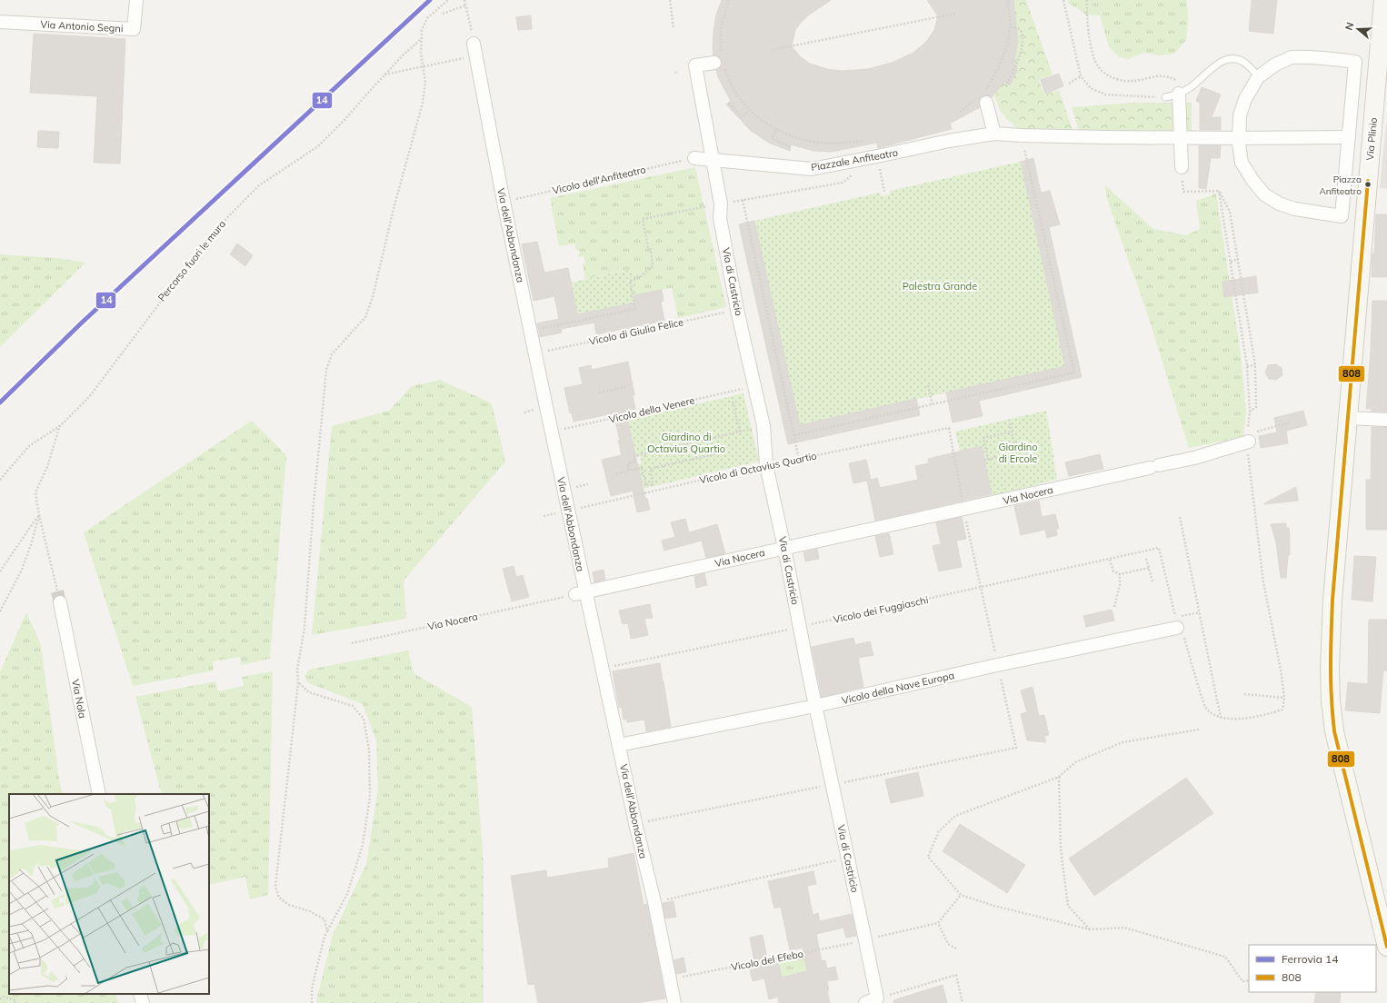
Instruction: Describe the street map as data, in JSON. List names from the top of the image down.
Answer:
{
  "streets": {
    "street": [
      "Via Antonio Segni",
      "Via Plinio",
      "Piazzale Anfiteatro",
      "Via dell'Abbondanza",
      "Via di Castricio",
      "Via Nocera",
      "Vicolo della Nave Europa",
      "Via Nola"
    ],
    "path": [
      "Vicolo dell'Anfiteatro",
      "Percorso fuori le mura",
      "Vicolo di Giulia Felice",
      "Vicolo della Venere",
      "Vicolo di Octavius Quartio",
      "Vicolo dei Fuggiaschi",
      "Vicolo del Efebo"
    ]
  },
  "crossings": [
    ["Piazzale Anfiteatro", "Via di Castricio"],
    ["Vicolo dell'Anfiteatro", "Via dell'Abbondanza"],
    ["Via dell'Abbondanza", "Vicolo di Octavius Quartio"],
    ["Via dell'Abbondanza", "Via Nocera"],
    ["Via dell'Abbondanza", "Vicolo dei Fuggiaschi"],
    ["Via dell'Abbondanza", "Vicolo della Nave Europa"],
    ["Via dell'Abbondanza", "Vicolo del Efebo"],
    ["Via di Castricio", "Vicolo di Octavius Quartio"],
    ["Via di Castricio", "Via Nocera"],
    ["Via di Castricio", "Vicolo dei Fuggiaschi"],
    ["Via di Castricio", "Vicolo della Nave Europa"],
    ["Via di Castricio", "Vicolo del Efebo"]
  ],
  "parks": ["Palestra Grande", "Giardino di Octavius Quartio", "Giardino di Ercole"],
  "places": ["Piazza Anfiteatro"],
  "lines": ["rail line 14", "transit line 808"],
  "legend": ["Ferrovia 14", "808"],
  "north": "left"
}
